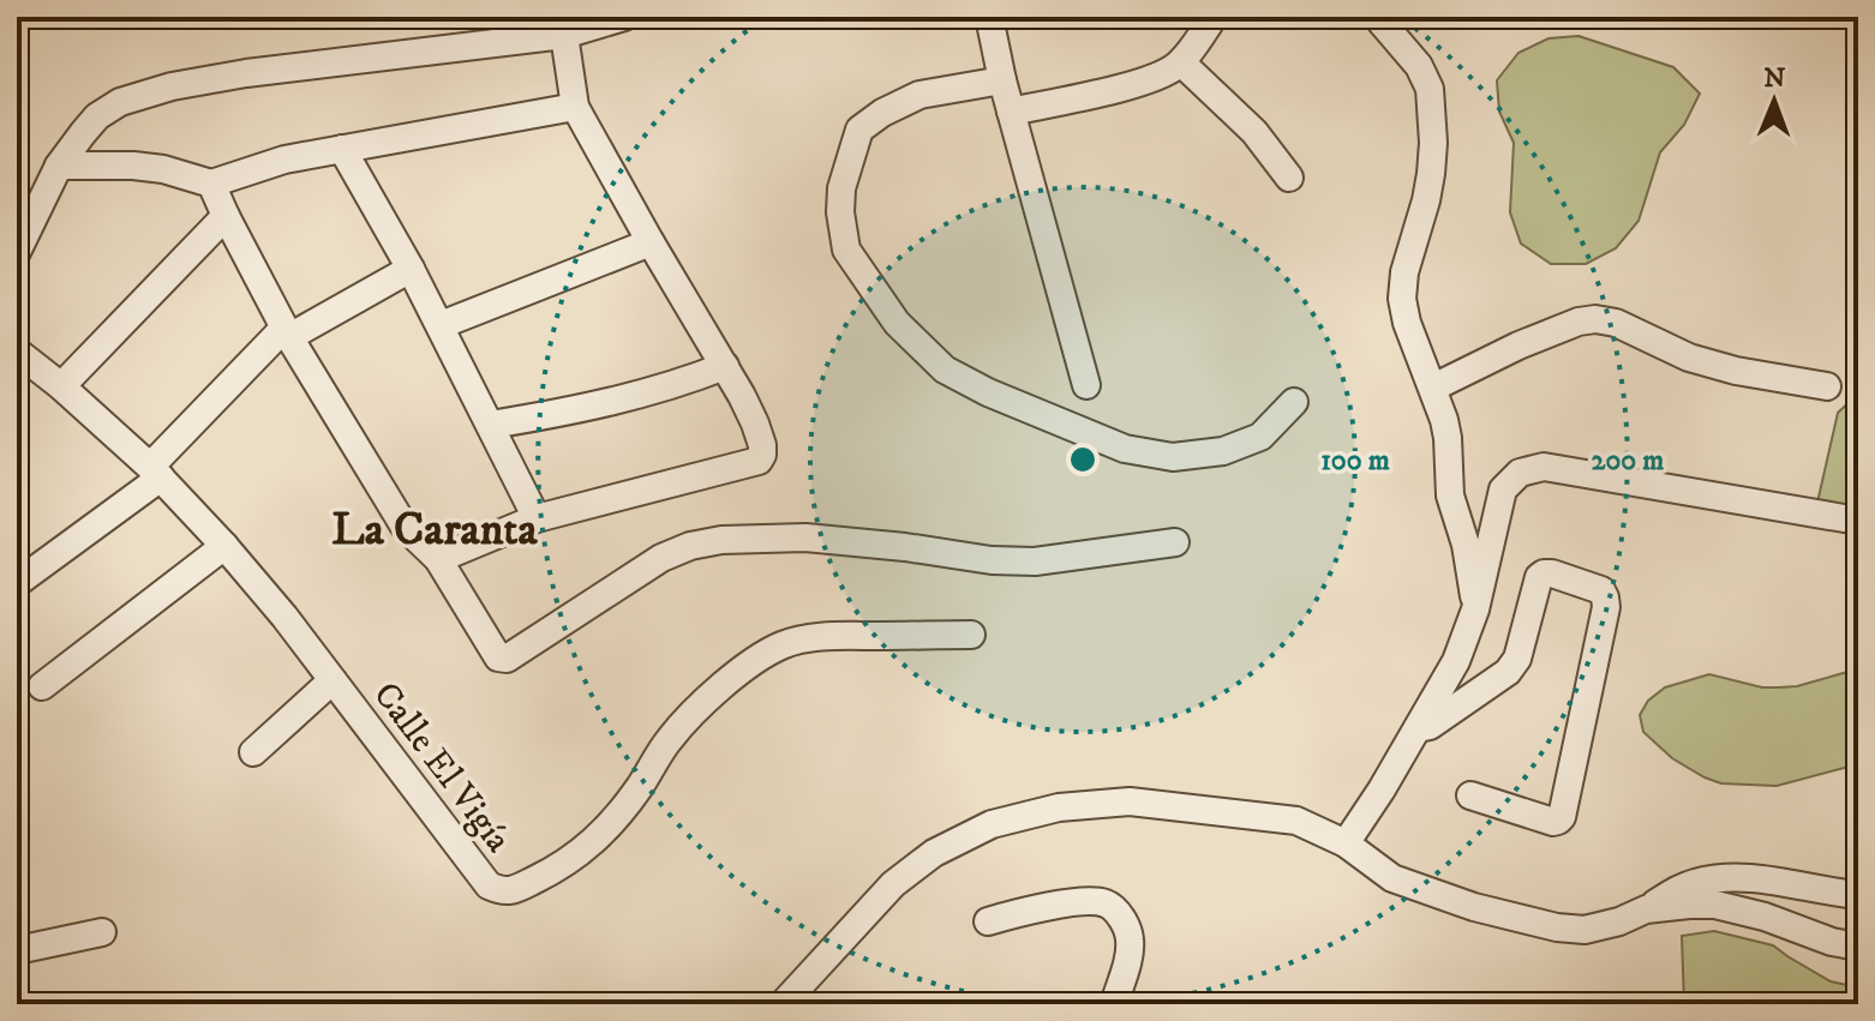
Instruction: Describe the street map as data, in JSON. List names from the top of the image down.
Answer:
{
  "streets": {
    "street": ["Calle El Vigía"]
  },
  "districts": ["La Caranta"],
  "north": "top",
  "rings": ["100 m", "200 m"]
}
